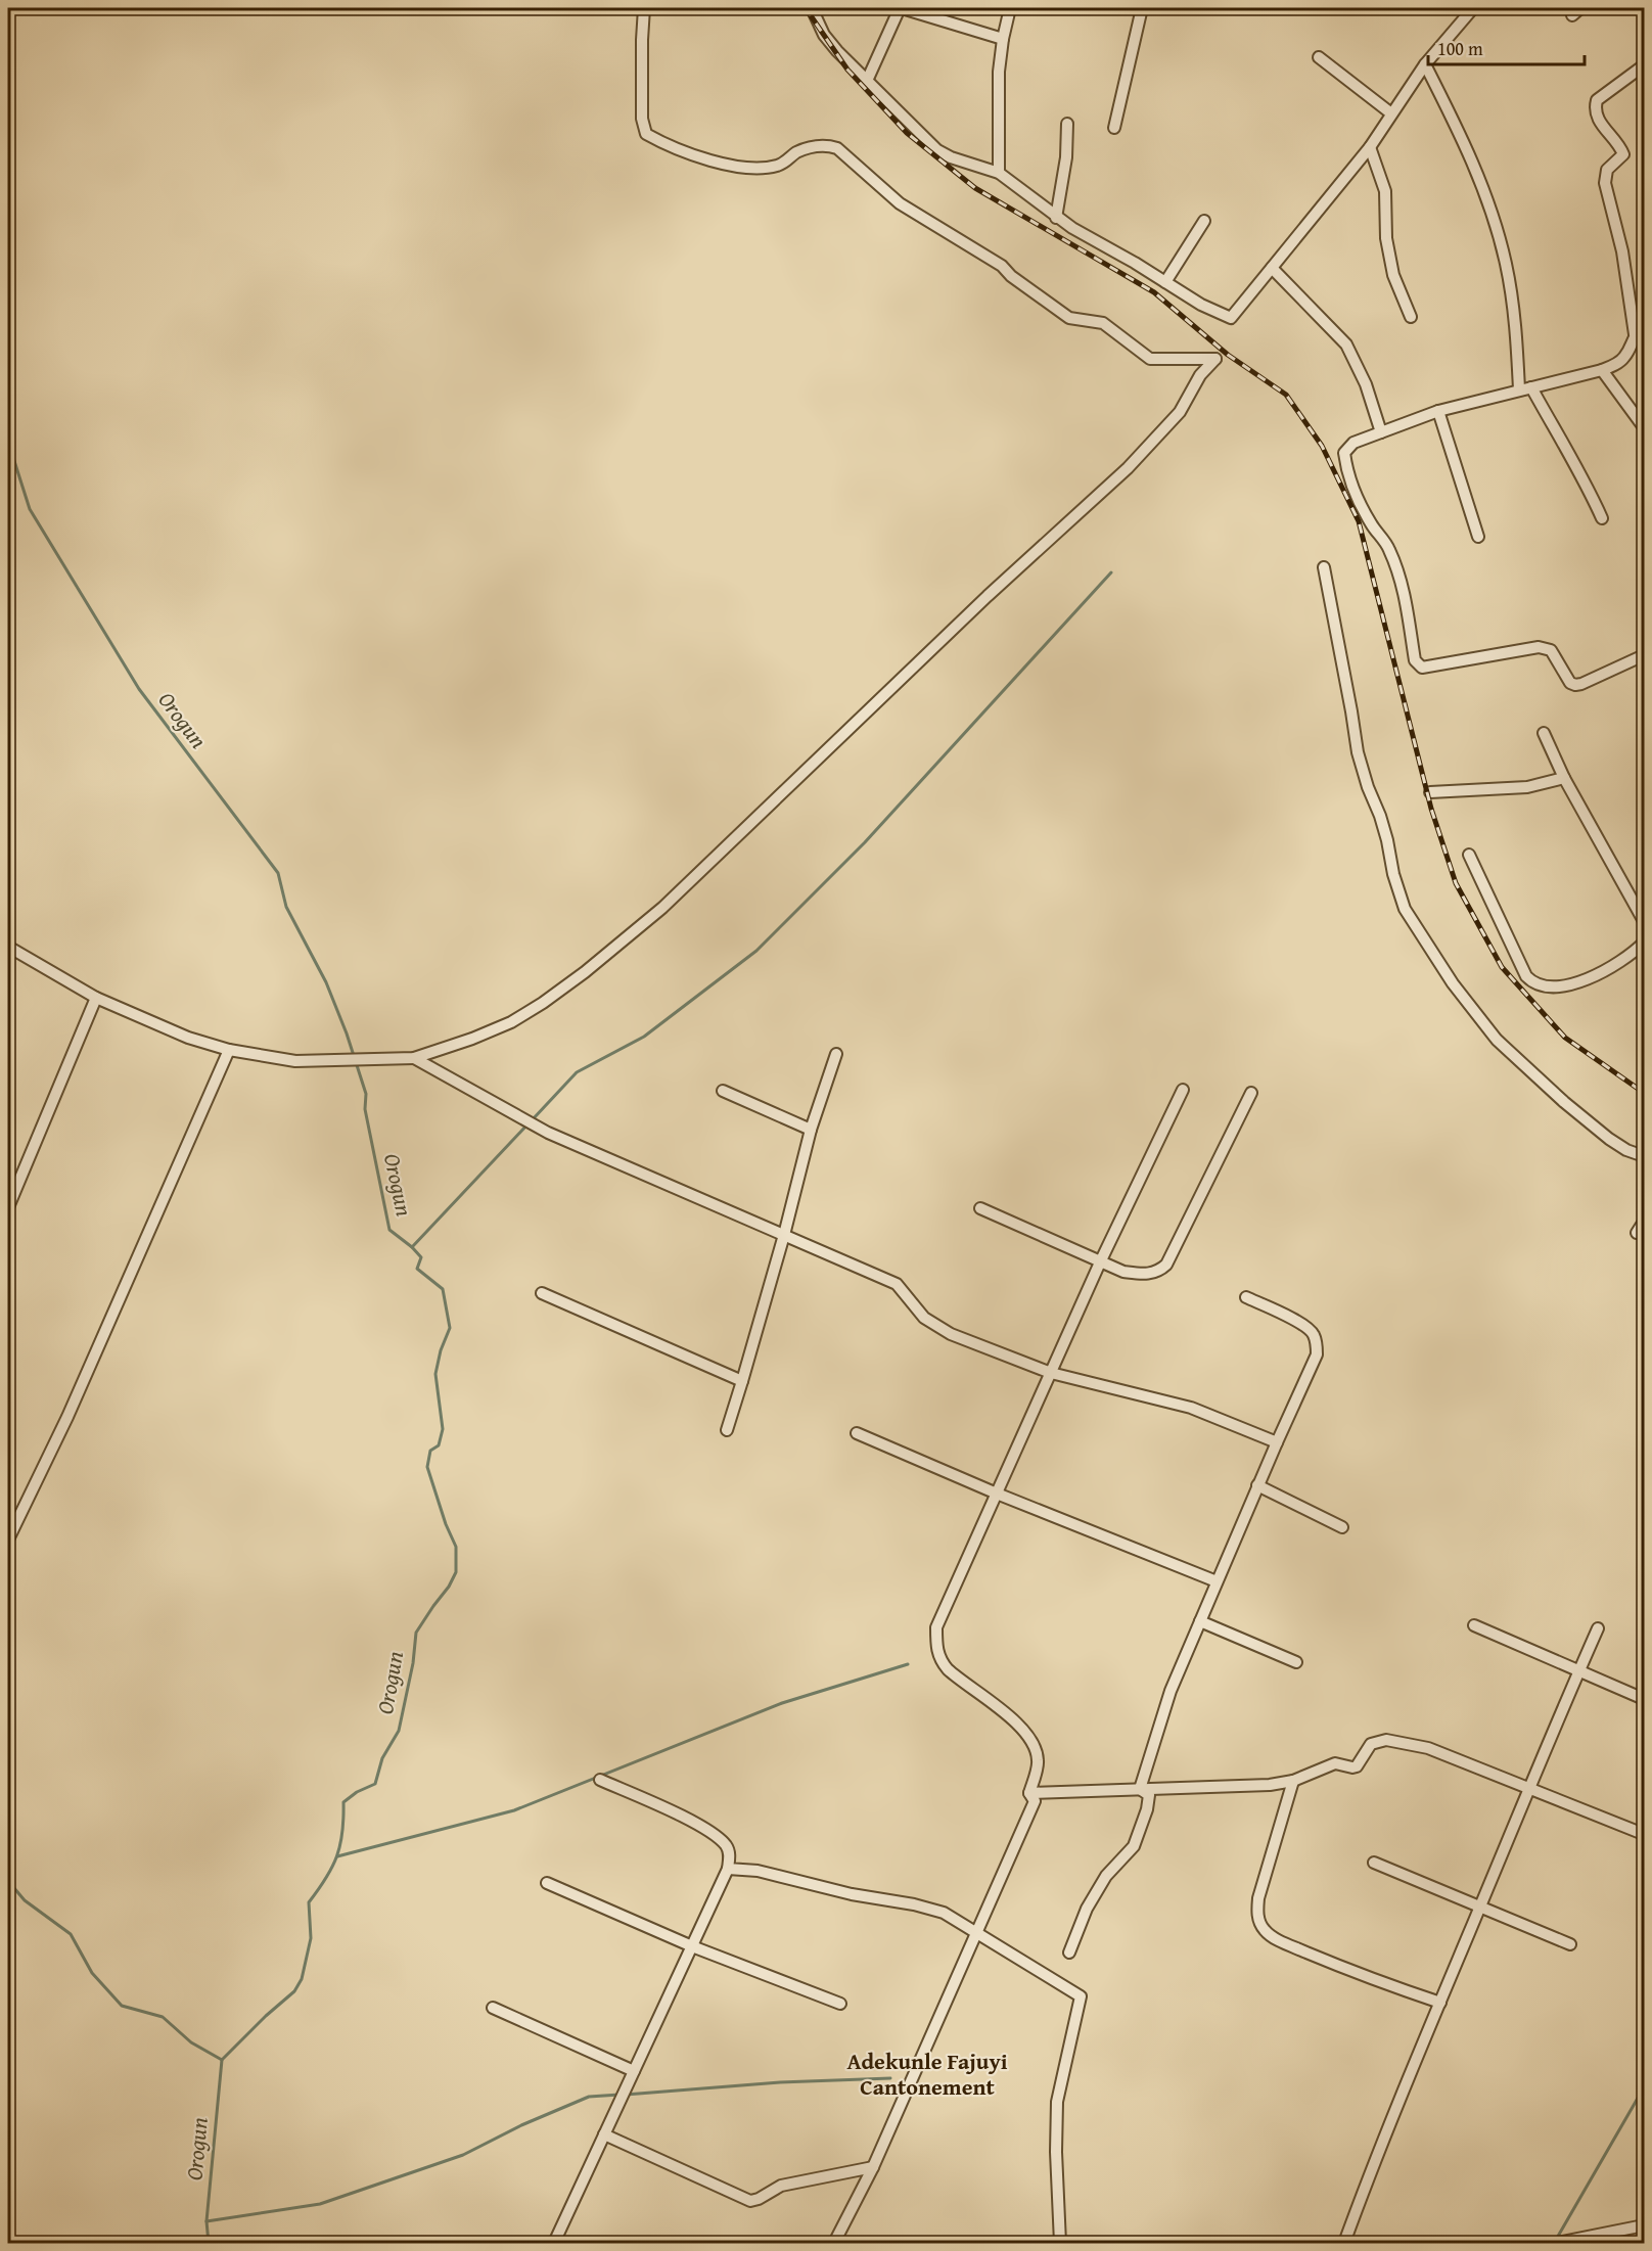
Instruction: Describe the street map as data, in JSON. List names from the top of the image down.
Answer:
{
  "districts": ["Adekunle Fajuyi Cantonement"],
  "water": ["Orogun"],
  "scale_bar": "100 m"
}
